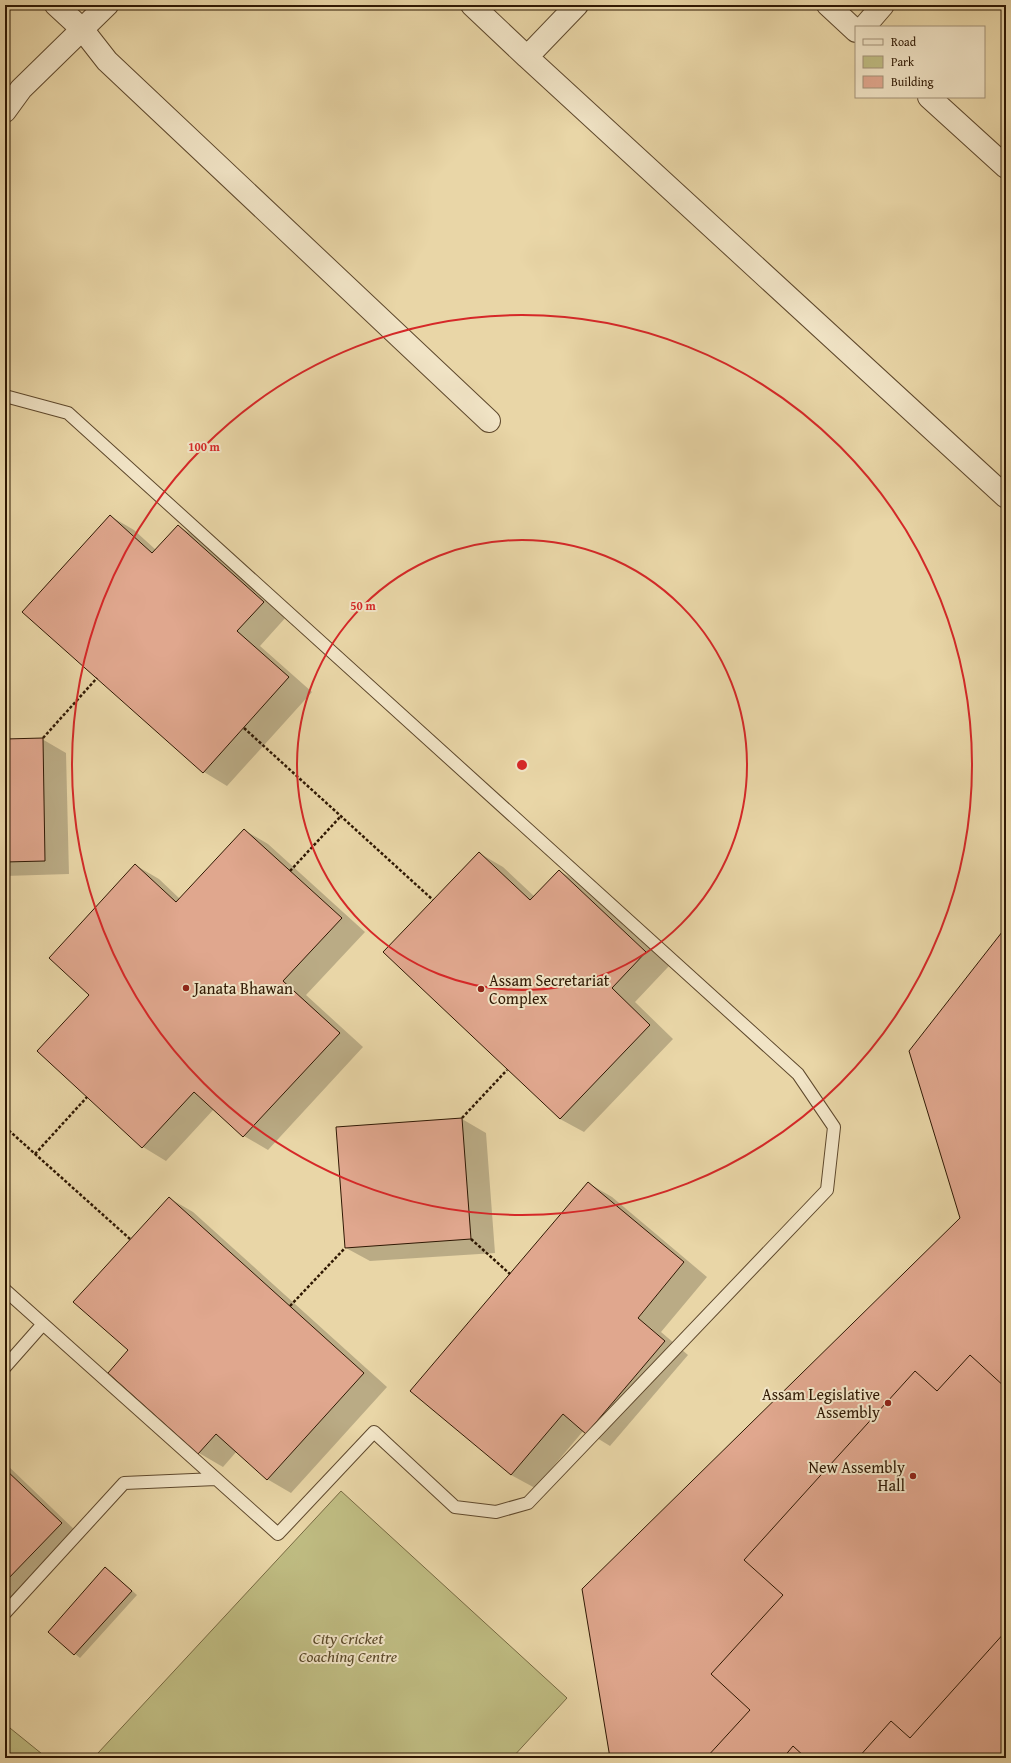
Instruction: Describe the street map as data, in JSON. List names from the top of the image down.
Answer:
{
  "parks": ["City Cricket Coaching Centre"],
  "places": [
    "Janata Bhawan",
    "Assam Secretariat Complex",
    "Assam Legislative Assembly",
    "New Assembly Hall"
  ],
  "legend": ["Road", "Park", "Building"],
  "rings": ["100 m", "50 m"]
}
